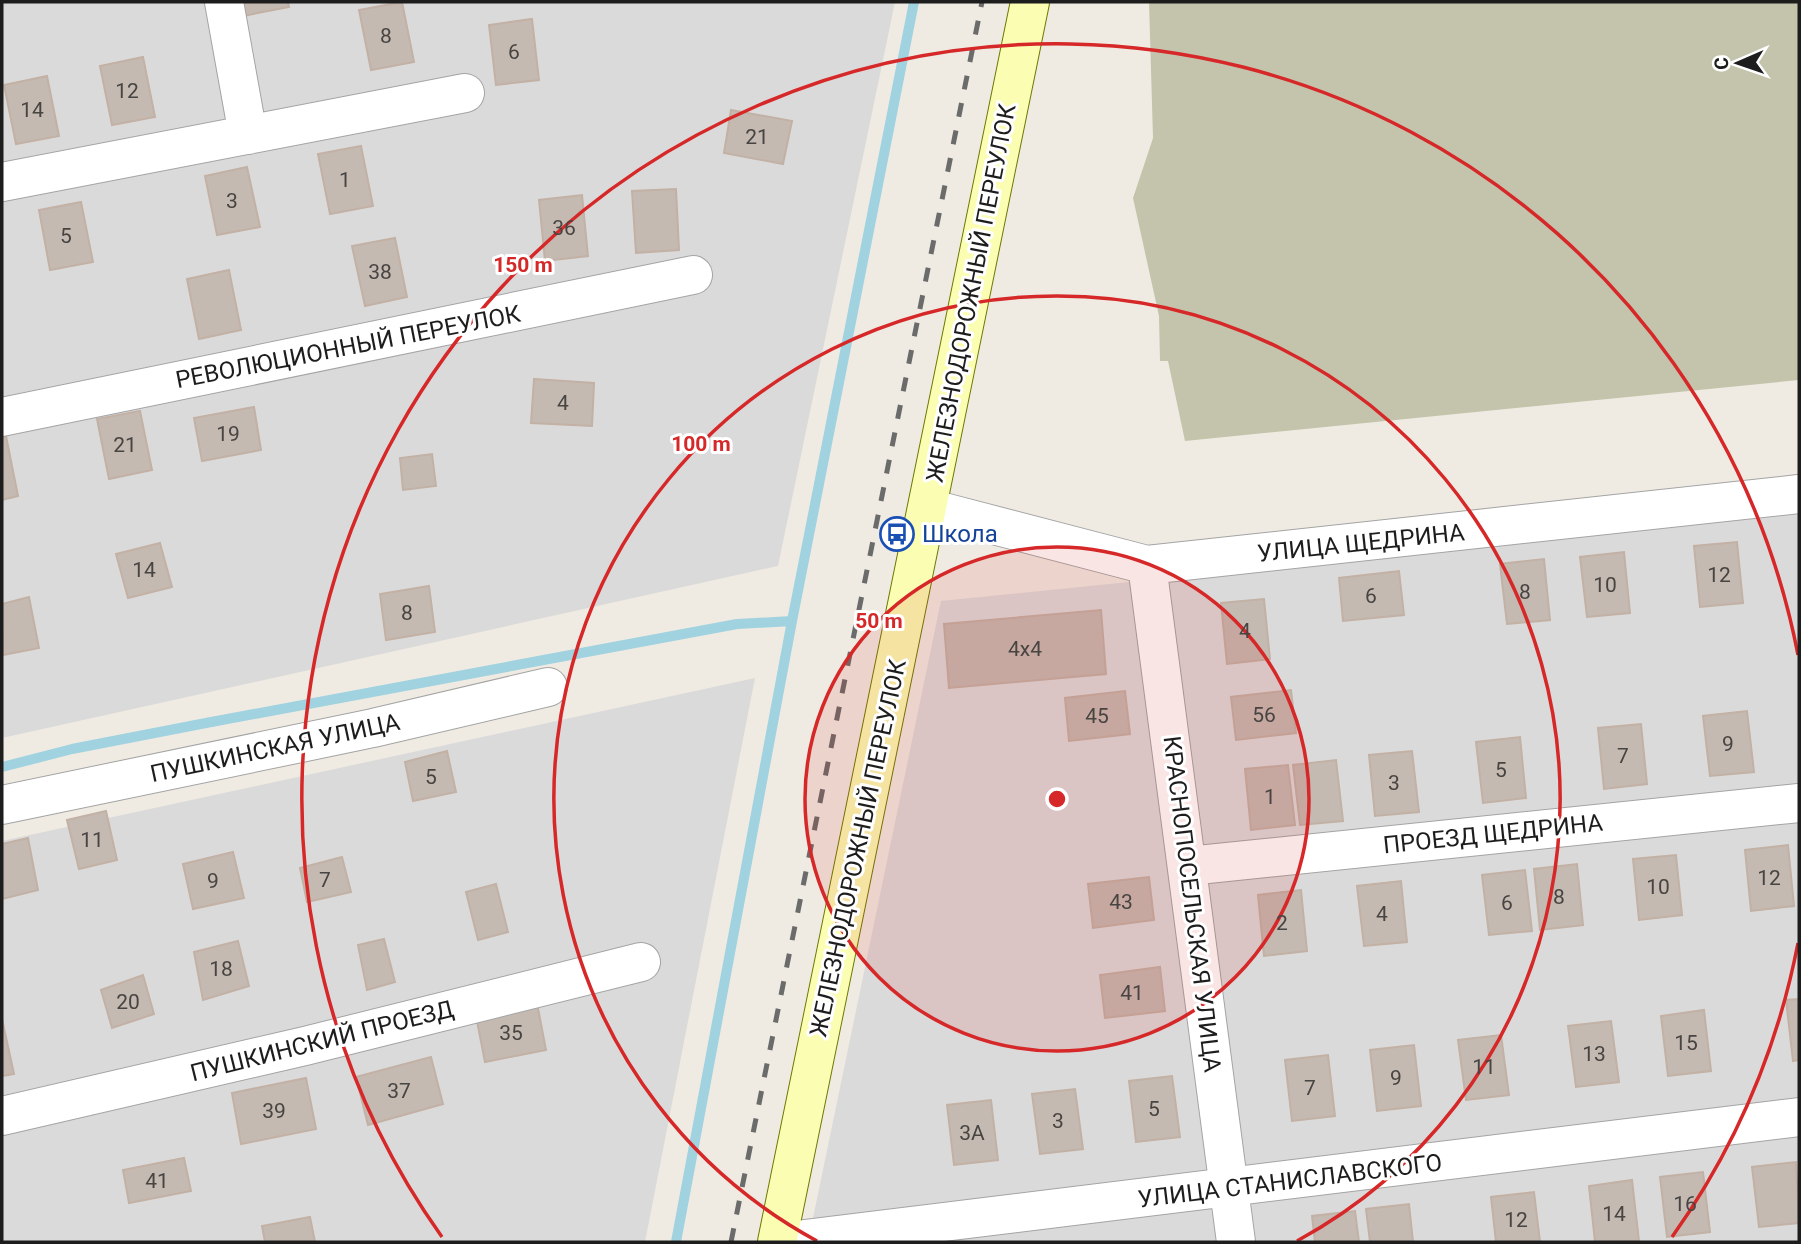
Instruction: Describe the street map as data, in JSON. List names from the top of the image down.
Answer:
{
  "streets": {
    "street": [
      "ЖЕЛЕЗНОДОРОЖНЫЙ ПЕРЕУЛОК",
      "РЕВОЛЮЦИОННЫЙ ПЕРЕУЛОК",
      "УЛИЦА ЩЕДРИНА",
      "ПУШКИНСКАЯ УЛИЦА",
      "ПРОЕЗД ЩЕДРИНА",
      "КРАСНОПОСЕЛЬСКАЯ УЛИЦА",
      "ПУШКИНСКИЙ ПРОЕЗД",
      "УЛИЦА СТАНИСЛАВСКОГО"
    ]
  },
  "crossings": [
    ["ЖЕЛЕЗНОДОРОЖНЫЙ ПЕРЕУЛОК", "УЛИЦА ЩЕДРИНА"],
    ["ЖЕЛЕЗНОДОРОЖНЫЙ ПЕРЕУЛОК", "УЛИЦА СТАНИСЛАВСКОГО"],
    ["УЛИЦА ЩЕДРИНА", "КРАСНОПОСЕЛЬСКАЯ УЛИЦА"],
    ["ПРОЕЗД ЩЕДРИНА", "КРАСНОПОСЕЛЬСКАЯ УЛИЦА"],
    ["КРАСНОПОСЕЛЬСКАЯ УЛИЦА", "УЛИЦА СТАНИСЛАВСКОГО"]
  ],
  "places": {
    "bus stop": ["Школа"]
  },
  "house_numbers": [
    "8",
    "6",
    "12",
    "14",
    "21",
    "1",
    "3",
    "36",
    "5",
    "38",
    "4",
    "19",
    "21",
    "14",
    "12",
    "10",
    "8",
    "6",
    "8",
    "4",
    "4x4",
    "56",
    "45",
    "9",
    "7",
    "5",
    "5",
    "3",
    "1",
    "11",
    "12",
    "7",
    "9",
    "10",
    "8",
    "43",
    "6",
    "4",
    "2",
    "18",
    "41",
    "20",
    "35",
    "15",
    "13",
    "11",
    "9",
    "7",
    "37",
    "5",
    "39",
    "3",
    "3А",
    "41",
    "16",
    "14",
    "12"
  ],
  "north": "left",
  "rings": ["150 m", "100 m", "50 m"]
}
